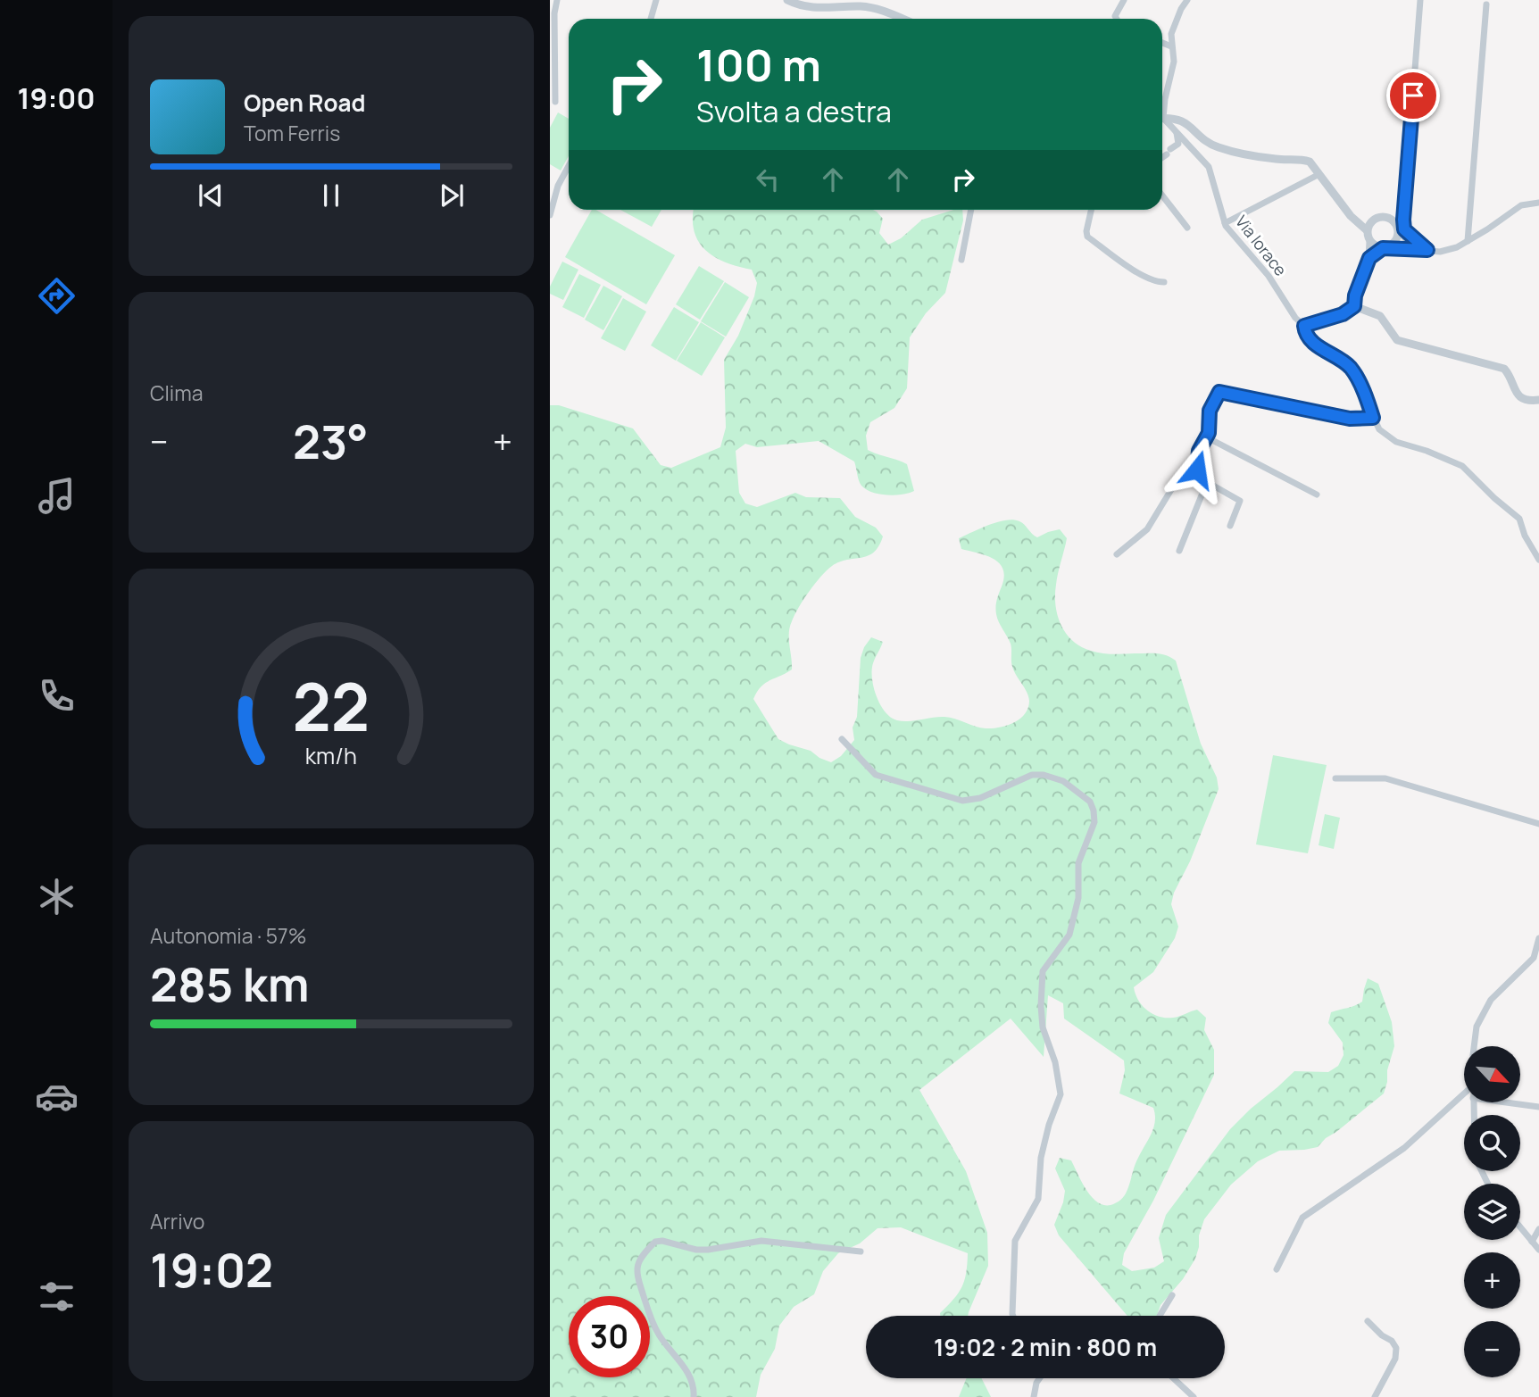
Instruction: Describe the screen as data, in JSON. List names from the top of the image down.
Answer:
{
  "streets": {
    "street": ["Via Iorace"]
  },
  "north": "bottom right",
  "page": {
    "tabs": "19:00",
    "turn": ["100 m", "Svolta a destra"],
    "song": ["Open Road", "Tom Ferris"],
    "tile": [
      "Clima",
      ["Autonomia · 57%", "285 km"],
      ["Arrivo", "19:02"]
    ],
    "heat": ["−", "23°", "+"],
    "map_buttons": ["+", "−"],
    "limit": "30",
    "trip": "19:02 · 2 min · 800 m",
    "gauge": ["22", "km/h"]
  }
}
